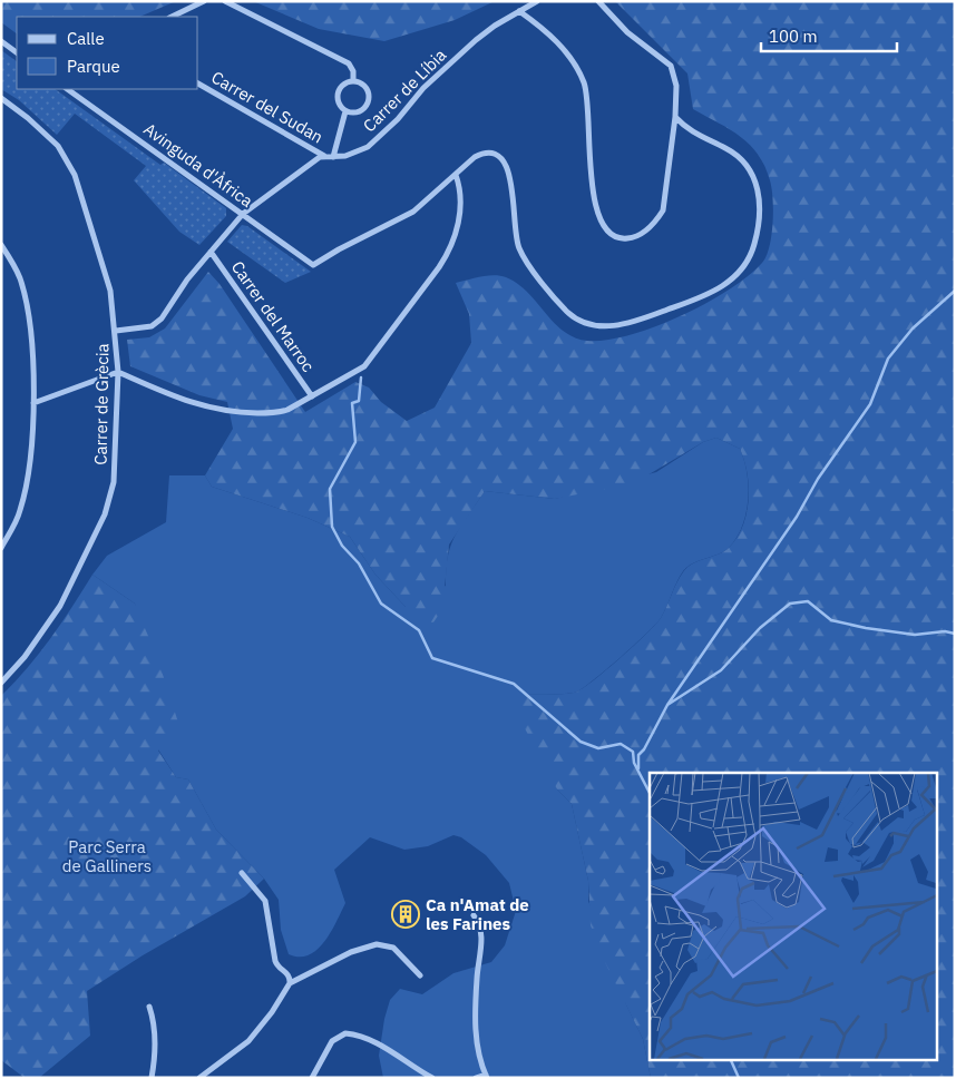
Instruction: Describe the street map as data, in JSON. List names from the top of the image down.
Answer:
{
  "streets": {
    "street": [
      "Carrer de Líbia",
      "Carrer del Sudan",
      "Avinguda d'Àfrica",
      "Carrer del Marroc",
      "Carrer de Grècia"
    ]
  },
  "crossings": [
    ["Carrer de Líbia", "Carrer del Sudan"]
  ],
  "parks": ["Parc Serra de Galliners"],
  "places": {
    "building": ["Ca n'Amat de les Farines"]
  },
  "legend": ["Calle", "Parque"],
  "scale_bar": "100 m"
}
